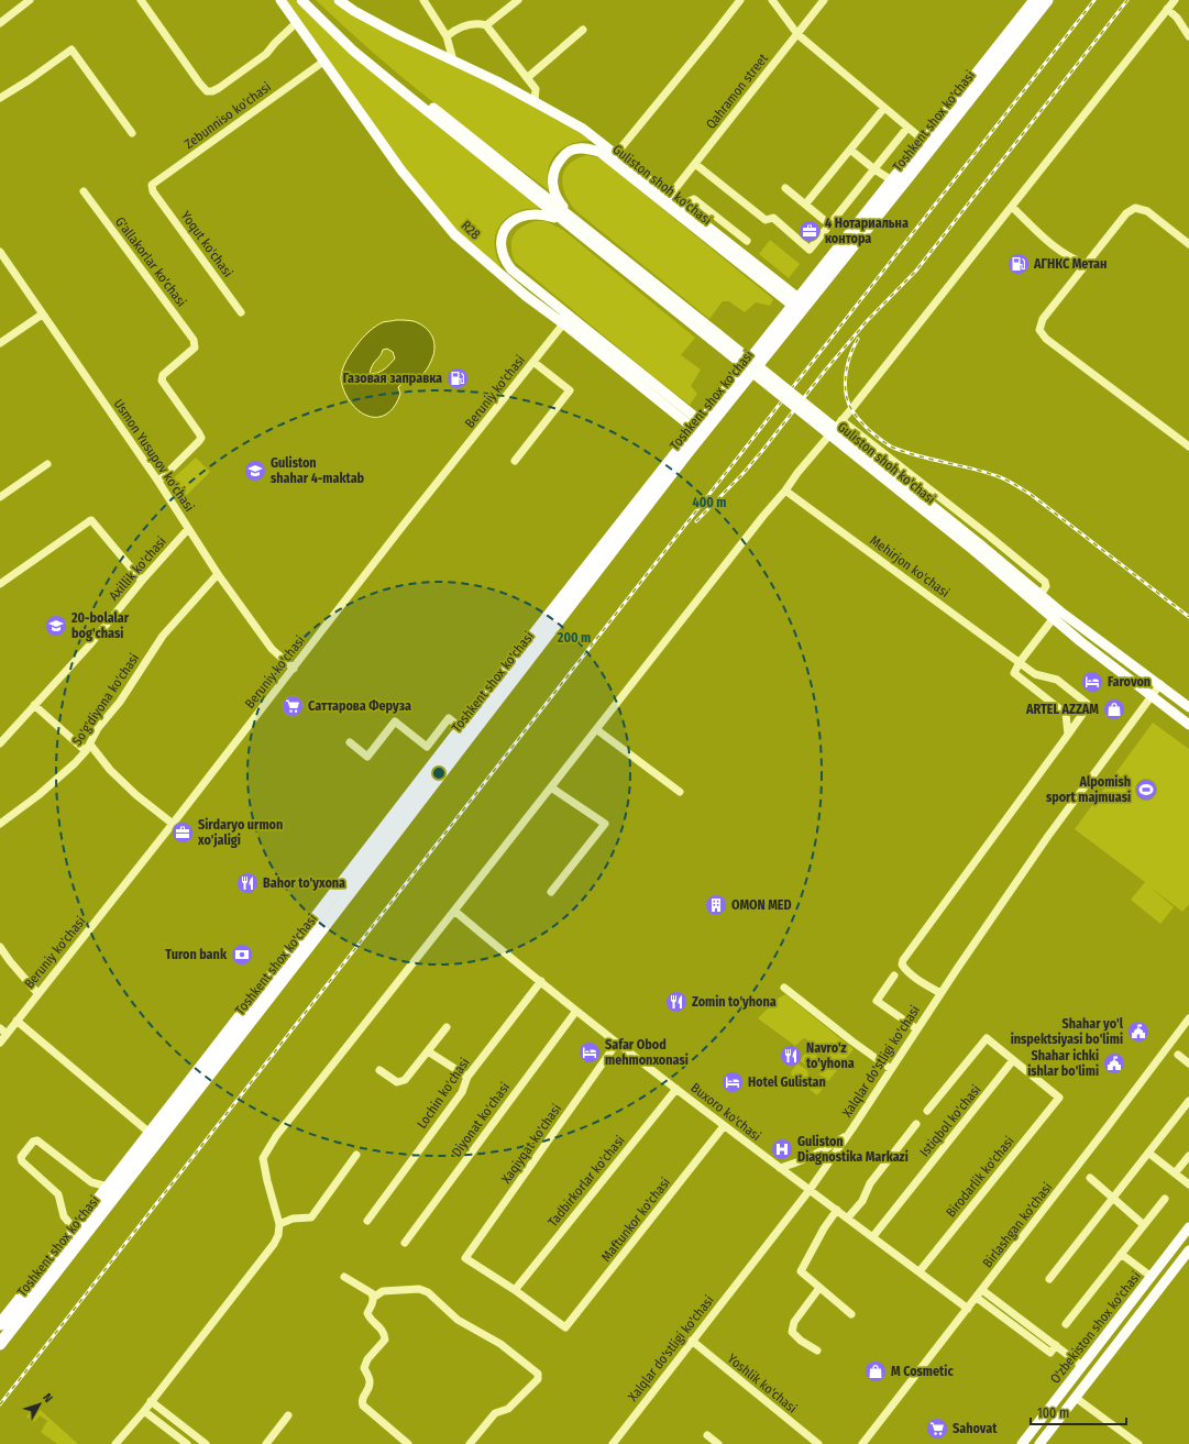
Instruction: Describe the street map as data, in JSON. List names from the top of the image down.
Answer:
{
  "streets": {
    "highway": ["Toshkent shox ko'chasi"],
    "main road": ["Guliston shoh ko'chasi", "R28", "O'zbekiston shox ko'chasi"],
    "street": [
      "Qahramon street",
      "Zebunniso ko'chasi",
      "Yoqut ko'chasi",
      "G'allakorlar ko'chasi",
      "Beruniy ko'chasi",
      "Usmon Yusupov ko'chasi",
      "Mehirjon ko'chasi",
      "Axillik ko'chasi",
      "So'g'diyona ko'chasi",
      "Xalqlar do'stligi ko'chasi",
      "Lochin ko'chasi",
      "Buxoro ko'chasi",
      "Diyonat ko'chasi",
      "Istiqbol ko'chasi",
      "Xaqiyqat ko'chasi",
      "Birodarlik ko'chasi",
      "Tadbirkorlar ko'chasi",
      "Maftunkor ko'chasi",
      "Birlashgan ko'chasi",
      "Yoshlik ko'chasi"
    ]
  },
  "crossings": [
    ["Zebunniso ko'chasi", "R28"],
    ["Zebunniso ko'chasi", "Yoqut ko'chasi"],
    ["Toshkent shox ko'chasi", "Guliston shoh ko'chasi"],
    ["Toshkent shox ko'chasi", "R28"],
    ["Guliston shoh ko'chasi", "R28"],
    ["Guliston shoh ko'chasi", "Beruniy ko'chasi"],
    ["Guliston shoh ko'chasi", "Xalqlar do'stligi ko'chasi"],
    ["R28", "Beruniy ko'chasi"],
    ["G'allakorlar ko'chasi", "Usmon Yusupov ko'chasi"],
    ["Beruniy ko'chasi", "Usmon Yusupov ko'chasi"],
    ["Usmon Yusupov ko'chasi", "Axillik ko'chasi"],
    ["Usmon Yusupov ko'chasi", "So'g'diyona ko'chasi"],
    ["Xalqlar do'stligi ko'chasi", "Buxoro ko'chasi"],
    ["Xalqlar do'stligi ko'chasi", "Yoshlik ko'chasi"],
    ["Lochin ko'chasi", "Buxoro ko'chasi"],
    ["Buxoro ko'chasi", "Diyonat ko'chasi"],
    ["Buxoro ko'chasi", "Istiqbol ko'chasi"],
    ["Buxoro ko'chasi", "Xaqiyqat ko'chasi"],
    ["Buxoro ko'chasi", "Birodarlik ko'chasi"],
    ["Buxoro ko'chasi", "Tadbirkorlar ko'chasi"],
    ["Buxoro ko'chasi", "Maftunkor ko'chasi"],
    ["Buxoro ko'chasi", "Birlashgan ko'chasi"],
    ["Istiqbol ko'chasi", "Birodarlik ko'chasi"],
    ["Xaqiyqat ko'chasi", "Tadbirkorlar ko'chasi"],
    ["Xaqiyqat ko'chasi", "Maftunkor ko'chasi"],
    ["Tadbirkorlar ko'chasi", "Maftunkor ko'chasi"]
  ],
  "places": {
    "office": ["4 Нотариальна контора", "Sirdaryo urmon xo'jaligi"],
    "fuel station": ["АГНКС Метан", "Газовая заправка"],
    "school or university": ["Guliston shahar 4-maktab", "20-bolalar bog'chasi"],
    "hotel": ["Farovon", "Safar Obod mehmonxonasi", "Hotel Gulistan"],
    "supermarket": ["Саттарова Феруза", "Sahovat"],
    "shop": ["ARTEL AZZAM", "M Cosmetic"],
    "sports": ["Alpomish sport majmuasi"],
    "restaurant": ["Bahor to'yxona", "Zomin to'yhona", "Navro'z to'yhona"],
    "building": ["OMON MED"],
    "bank": ["Turon bank"],
    "public building": ["Shahar yo'l inspektsiyasi bo'limi", "Shahar ichki ishlar bo'limi"],
    "hospital": ["Guliston Diagnostika Markazi"]
  },
  "scale_bar": "100 m",
  "north": "top right",
  "rings": ["400 m", "200 m"]
}
